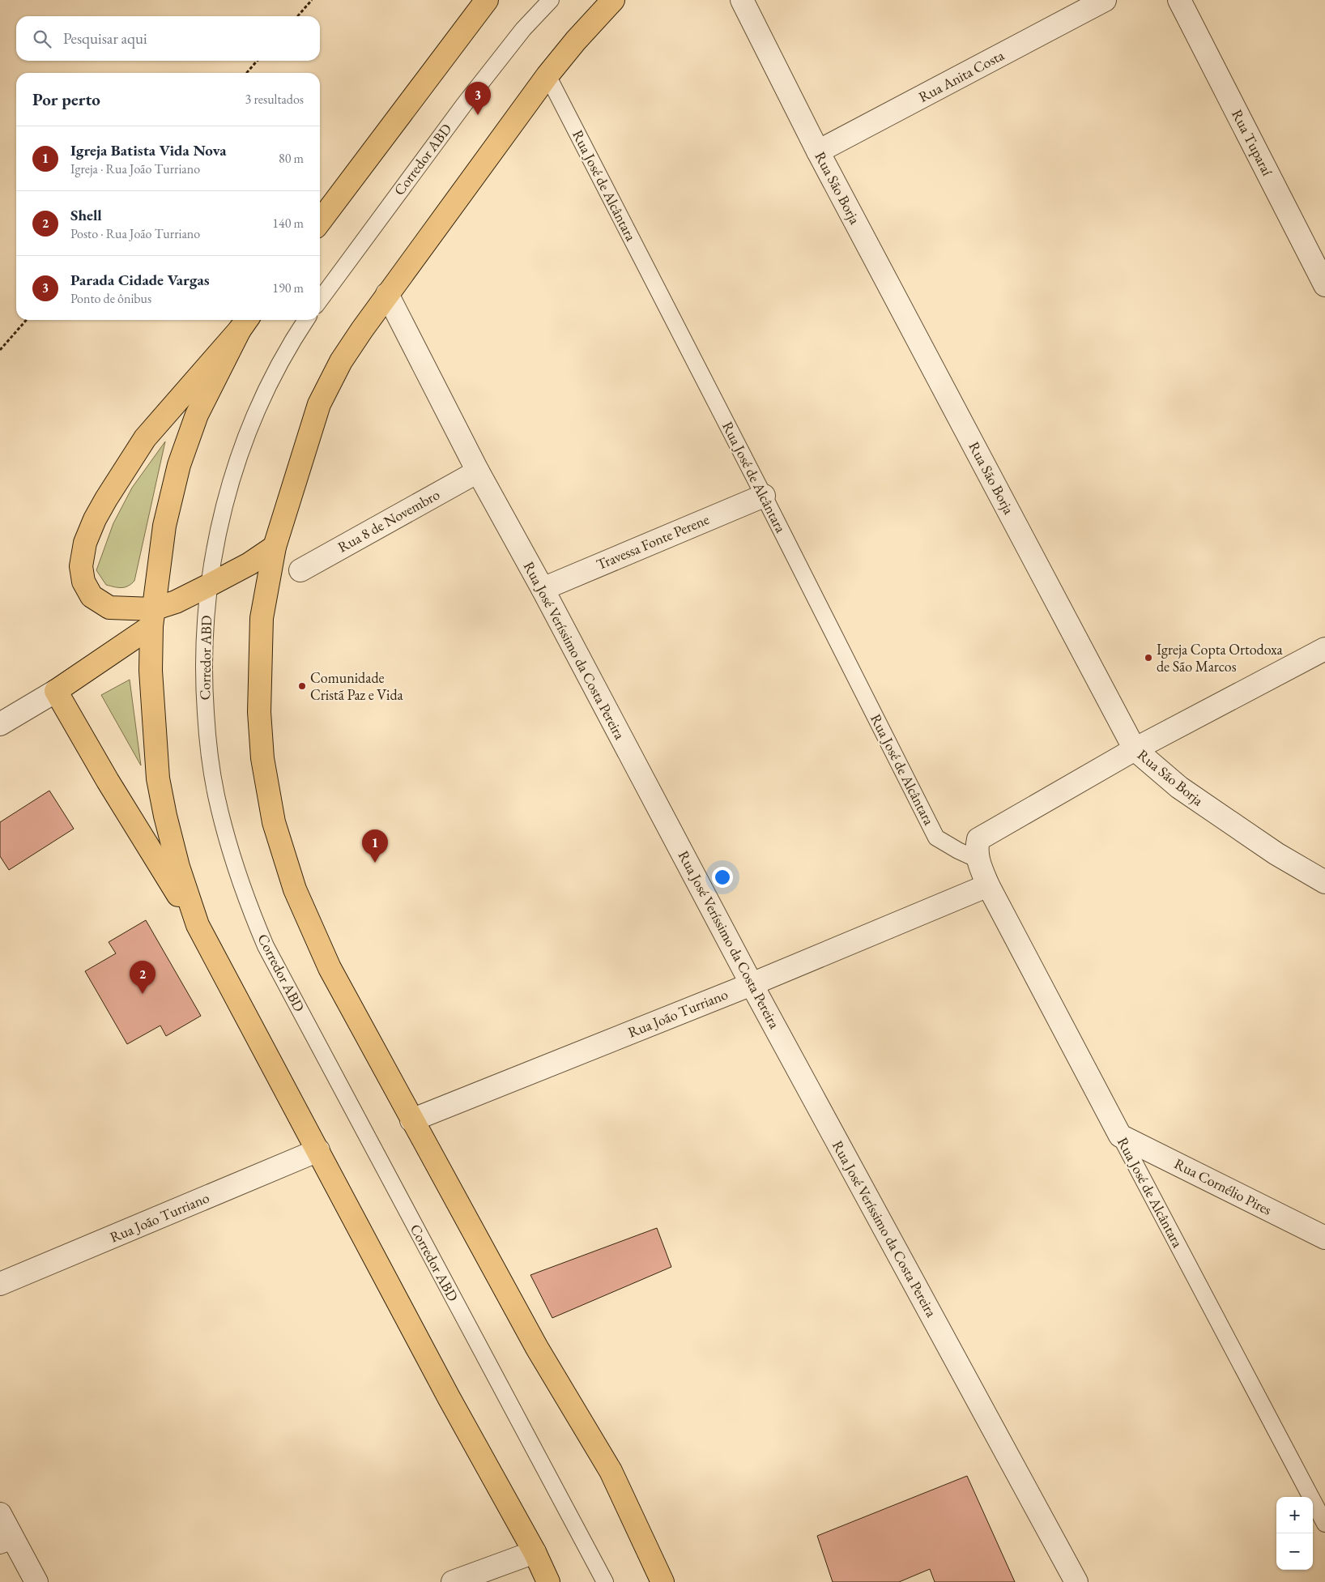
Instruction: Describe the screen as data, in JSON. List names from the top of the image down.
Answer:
{
  "streets": {
    "street": [
      "Rua Anita Costa",
      "Rua Tuparaí",
      "Rua José de Alcântara",
      "Rua São Borja",
      "Rua 8 de Novembro",
      "Travessa Fonte Perene",
      "Rua José Veríssimo da Costa Pereira",
      "Rua João Turriano",
      "Rua Cornélio Pires"
    ],
    "lane": ["Corredor ABD"]
  },
  "crossings": [
    ["Rua Anita Costa", "Rua São Borja"],
    ["Rua José de Alcântara", "Travessa Fonte Perene"],
    ["Rua José de Alcântara", "Rua João Turriano"],
    ["Rua José de Alcântara", "Rua Cornélio Pires"],
    ["Rua 8 de Novembro", "Rua José Veríssimo da Costa Pereira"],
    ["Travessa Fonte Perene", "Rua José Veríssimo da Costa Pereira"],
    ["Rua José Veríssimo da Costa Pereira", "Rua João Turriano"]
  ],
  "places": ["Igreja Copta Ortodoxa de São Marcos", "Comunidade Cristã Paz e Vida"],
  "page": {
    "search": "Pesquisar aqui",
    "heading": ["Por perto", "3 resultados"],
    "pins": ["3", "1", "2"],
    "list": [
      {
        "mark": "1",
        "name": "Igreja Batista Vida Nova",
        "note": "Igreja · Rua João Turriano",
        "value": "80 m"
      },
      {
        "mark": "2",
        "name": "Shell",
        "note": "Posto · Rua João Turriano",
        "value": "140 m"
      },
      {
        "mark": "3",
        "name": "Parada Cidade Vargas",
        "note": "Ponto de ônibus",
        "value": "190 m"
      }
    ],
    "map_buttons": ["+", "−"]
  }
}
